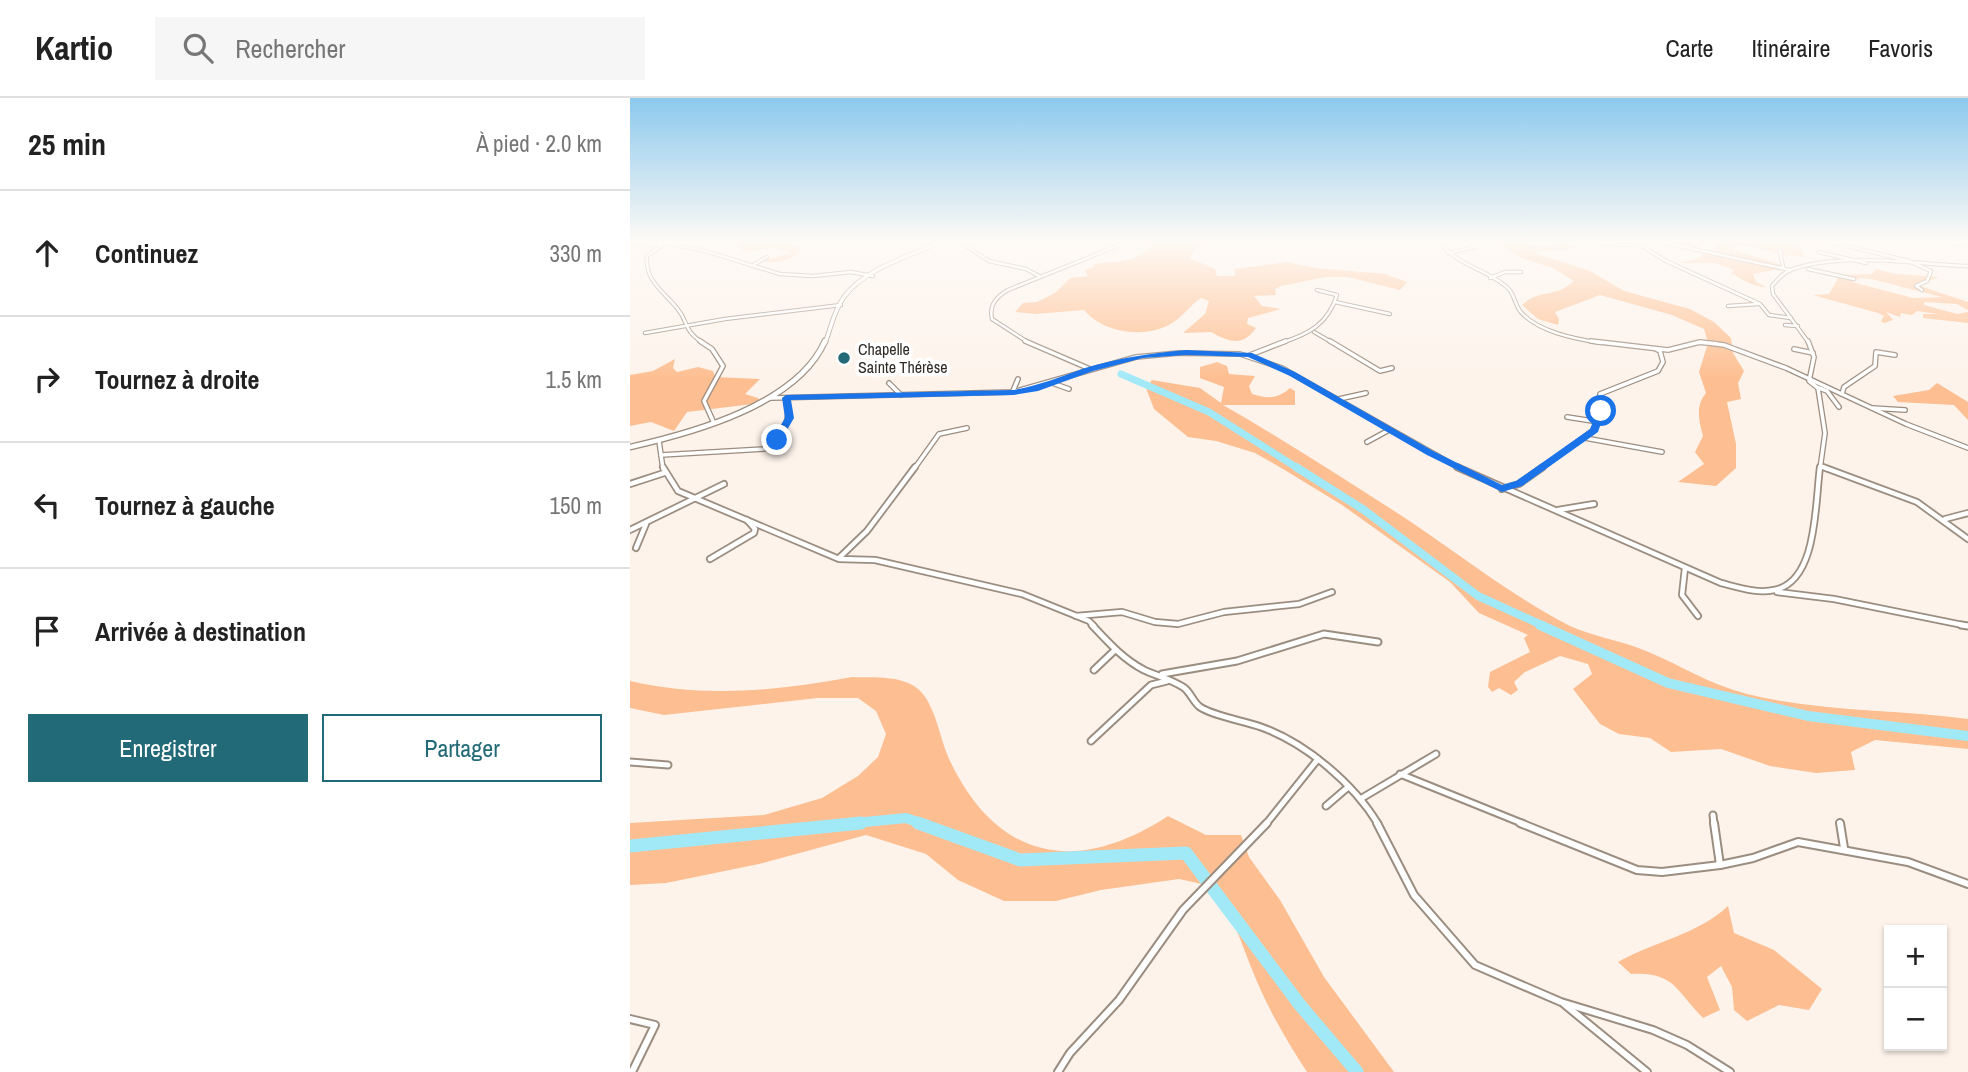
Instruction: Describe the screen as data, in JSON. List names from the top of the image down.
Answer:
{
  "places": ["Chapelle Sainte Thérèse"],
  "page": {
    "header": "Kartio",
    "search": "Rechercher",
    "nav": ["Carte", "Itinéraire", "Favoris"],
    "heading": ["25 min", "À pied · 2.0 km"],
    "list": [
      ["Continuez", "330 m"],
      ["Tournez à droite", "1.5 km"],
      ["Tournez à gauche", "150 m"],
      "Arrivée à destination"
    ],
    "buttons": ["Enregistrer", "Partager"],
    "map_buttons": ["+", "−"]
  }
}
